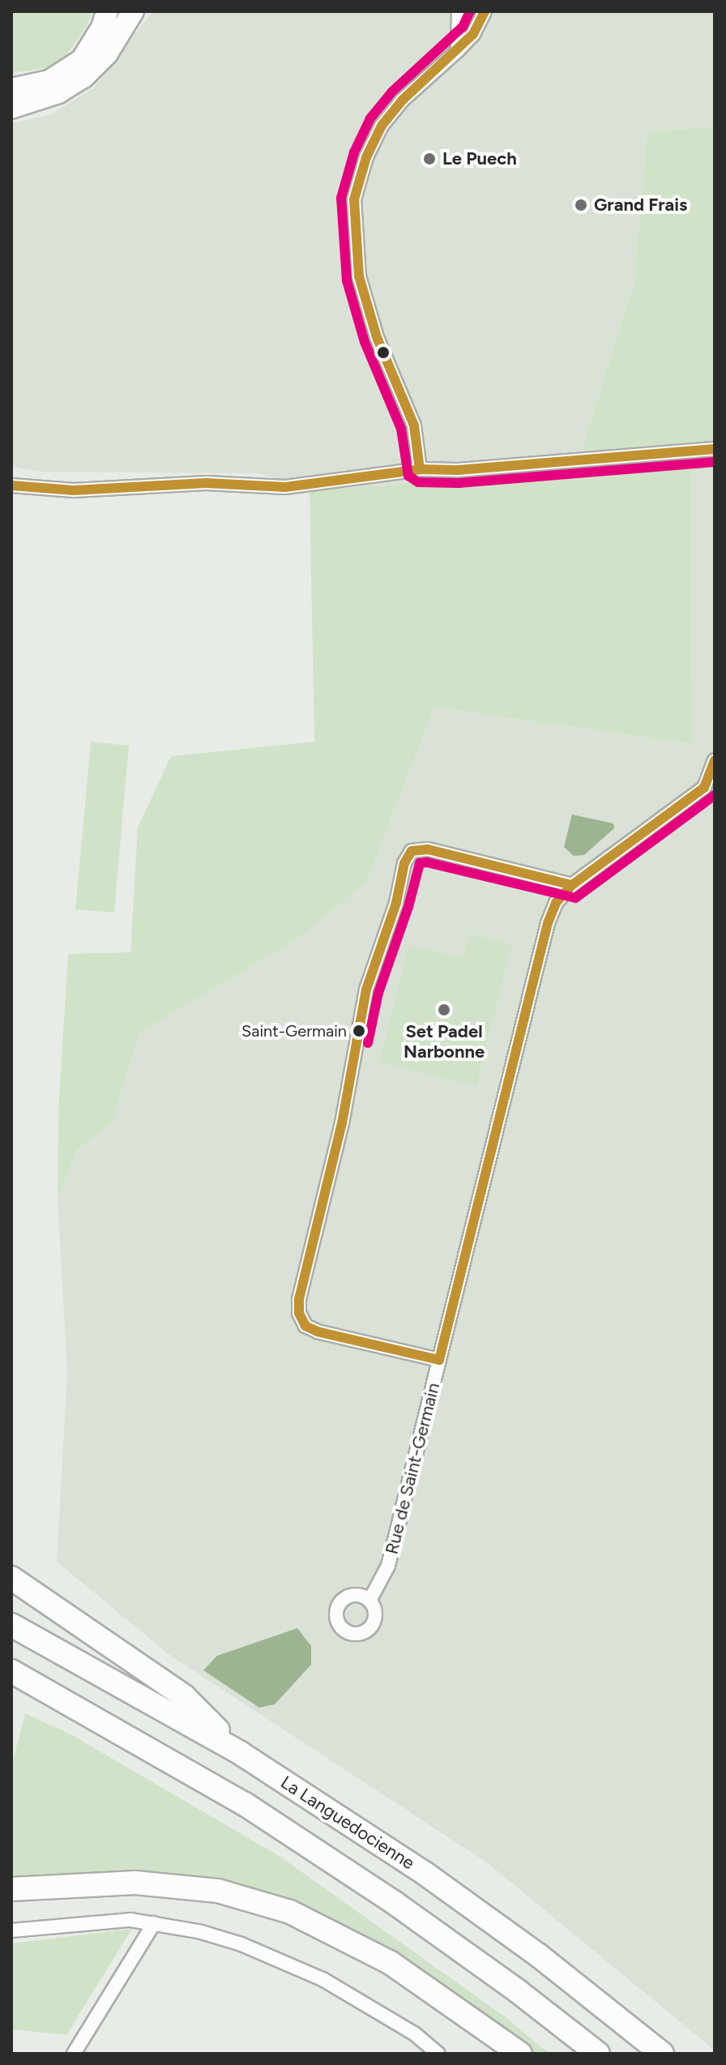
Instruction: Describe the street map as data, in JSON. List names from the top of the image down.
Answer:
{
  "streets": {
    "highway": ["La Languedocienne"],
    "street": ["Rue de Saint-Germain"]
  },
  "places": [
    "Le Puech",
    "Grand Frais",
    "Set Padel Narbonne",
    "Saint-Germain"
  ]
}
